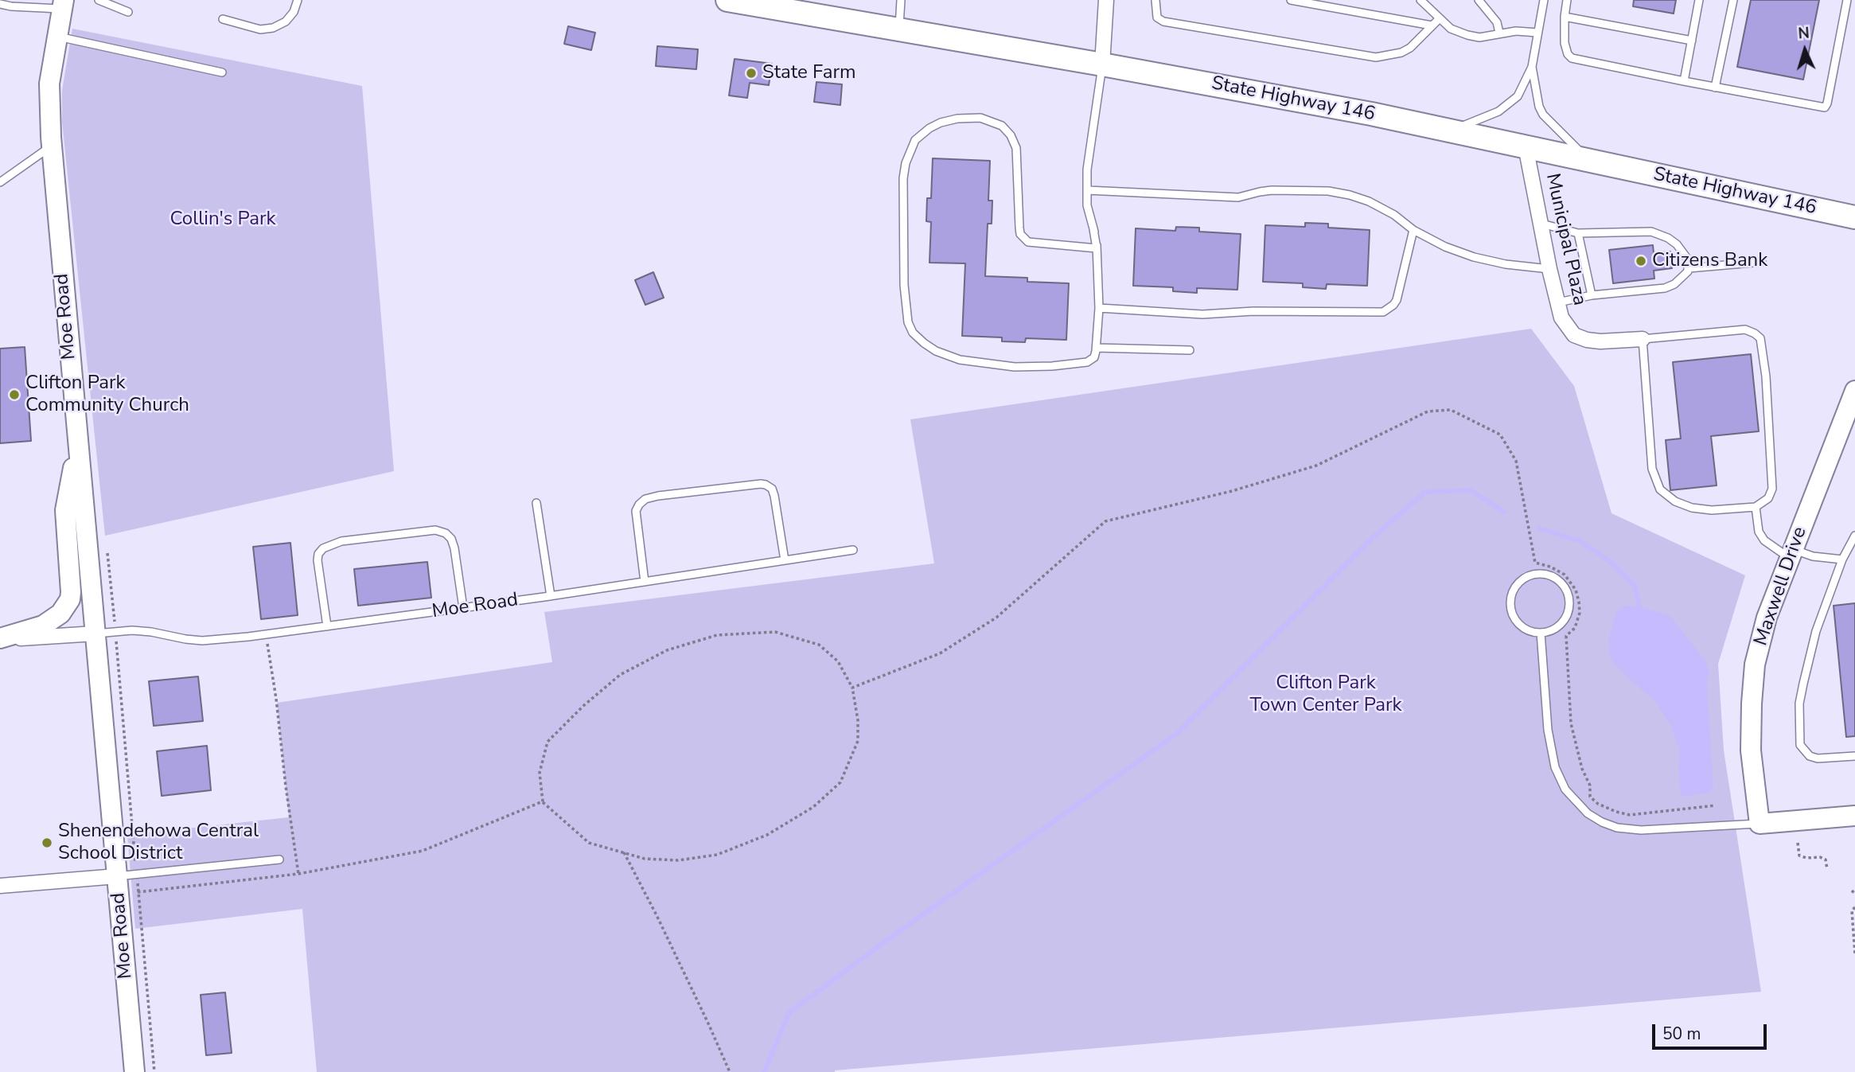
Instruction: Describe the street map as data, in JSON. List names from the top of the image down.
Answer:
{
  "streets": {
    "main road": ["State Highway 146"],
    "street": ["Municipal Plaza", "Moe Road", "Maxwell Drive"]
  },
  "crossings": [
    ["State Highway 146", "Municipal Plaza"]
  ],
  "parks": ["Collin's Park", "Clifton Park Town Center Park"],
  "places": [
    "State Farm",
    "Citizens Bank",
    "Clifton Park Community Church",
    "Shenendehowa Central School District"
  ],
  "scale_bar": "50 m",
  "north": "top"
}
